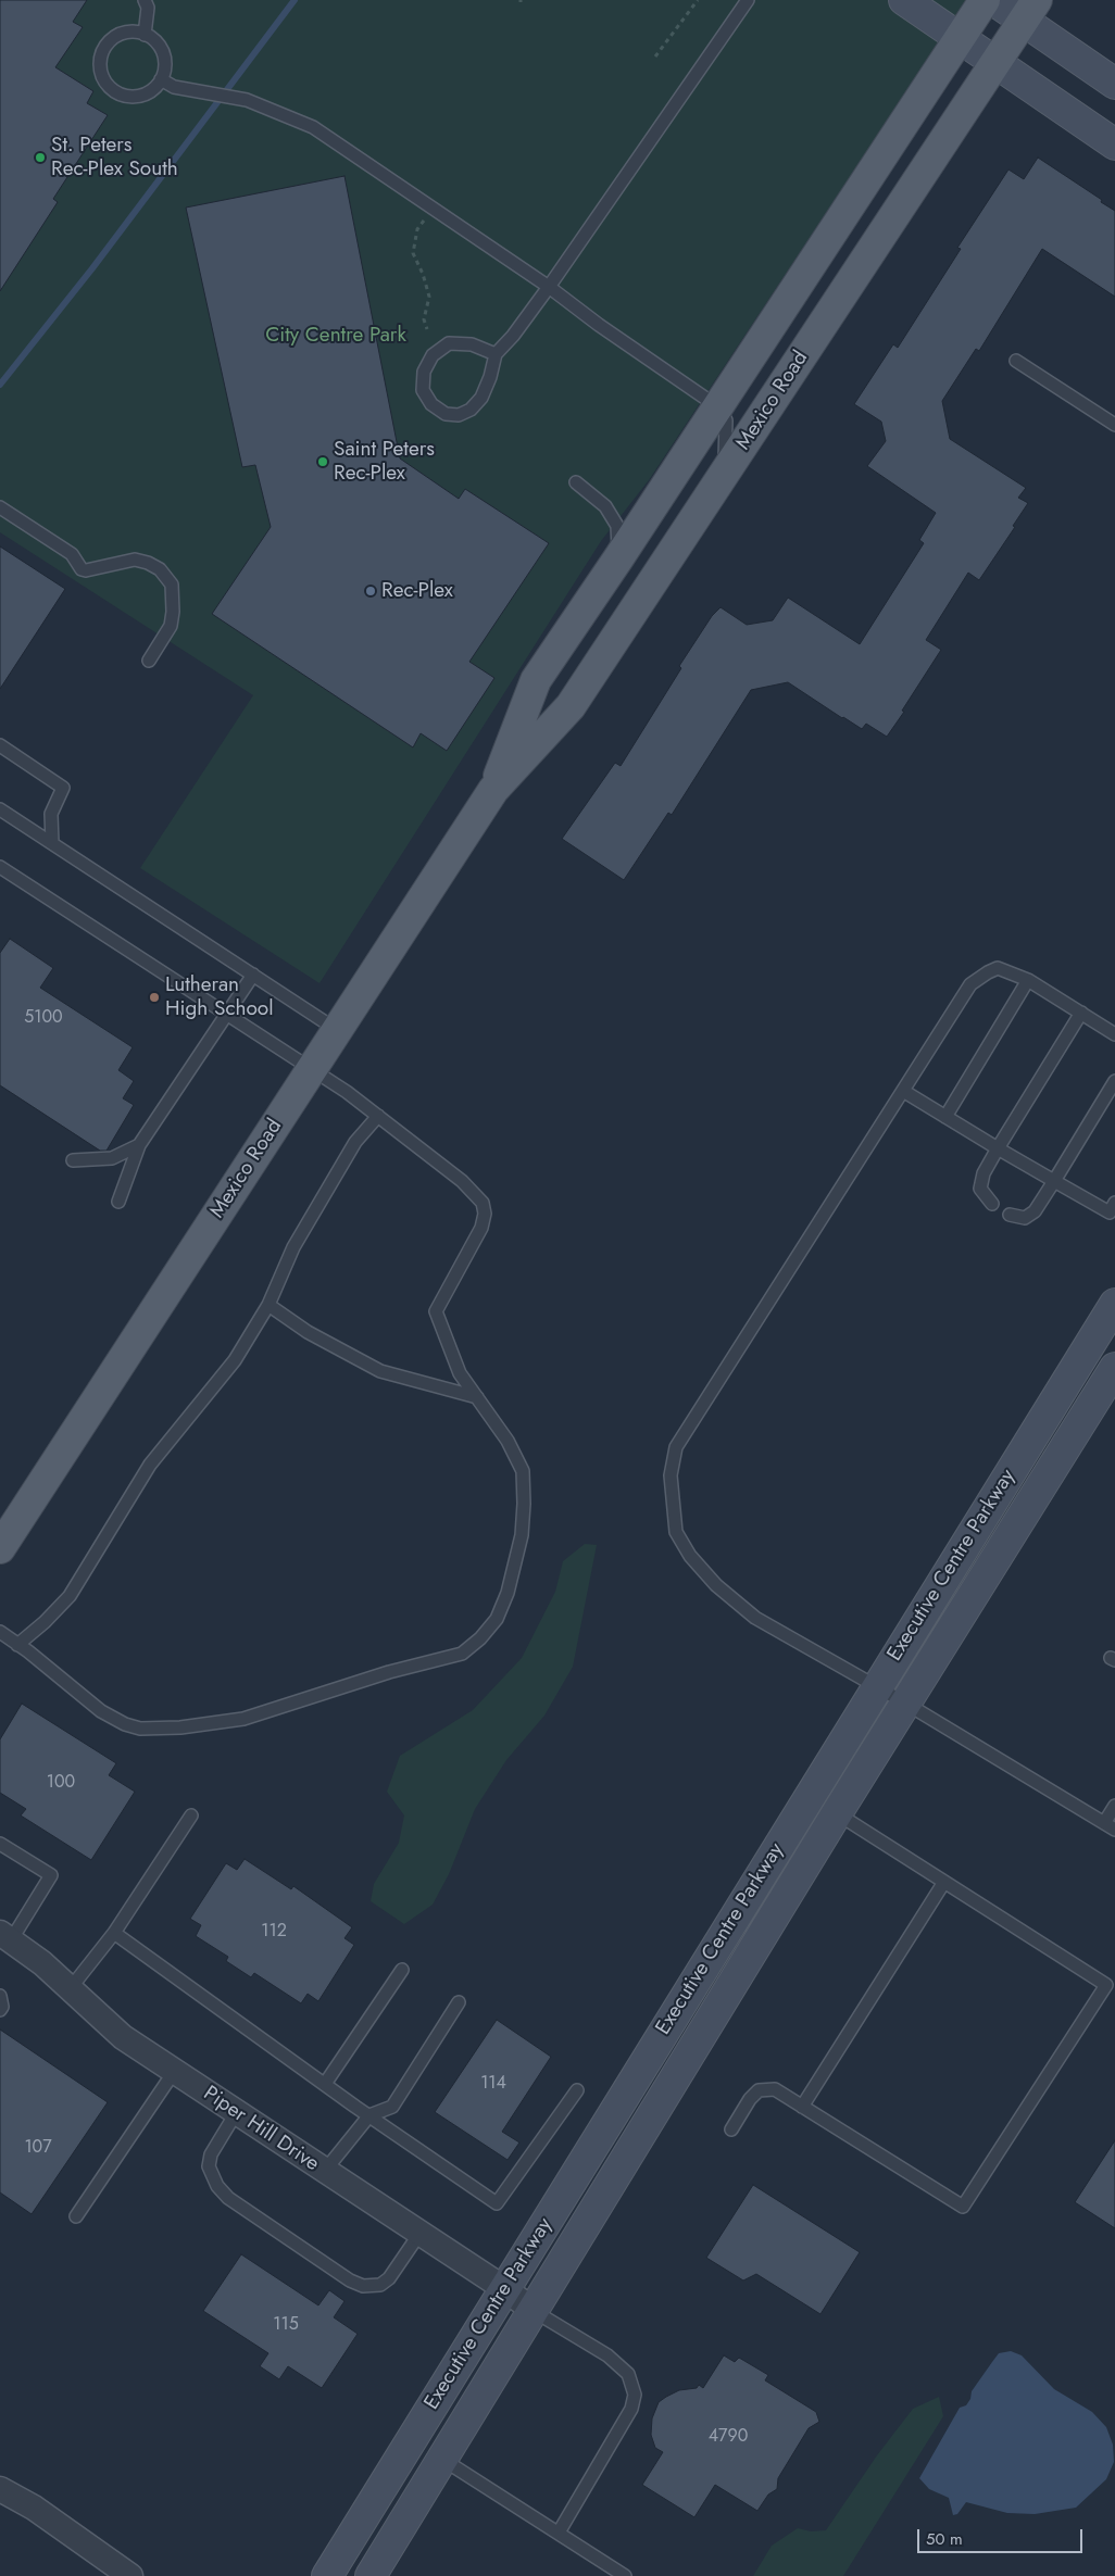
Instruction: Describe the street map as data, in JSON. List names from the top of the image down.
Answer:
{
  "streets": {
    "main road": ["Mexico Road"],
    "street": ["Executive Centre Parkway", "Piper Hill Drive"]
  },
  "crossings": [
    ["Executive Centre Parkway", "Piper Hill Drive"]
  ],
  "parks": ["City Centre Park"],
  "places": [
    "St. Peters Rec-Plex South",
    "Saint Peters Rec-Plex",
    "Rec-Plex",
    "Lutheran High School"
  ],
  "house_numbers": [
    "5100",
    "100",
    "112",
    "114",
    "107",
    "115",
    "4790"
  ],
  "scale_bar": "50 m"
}
